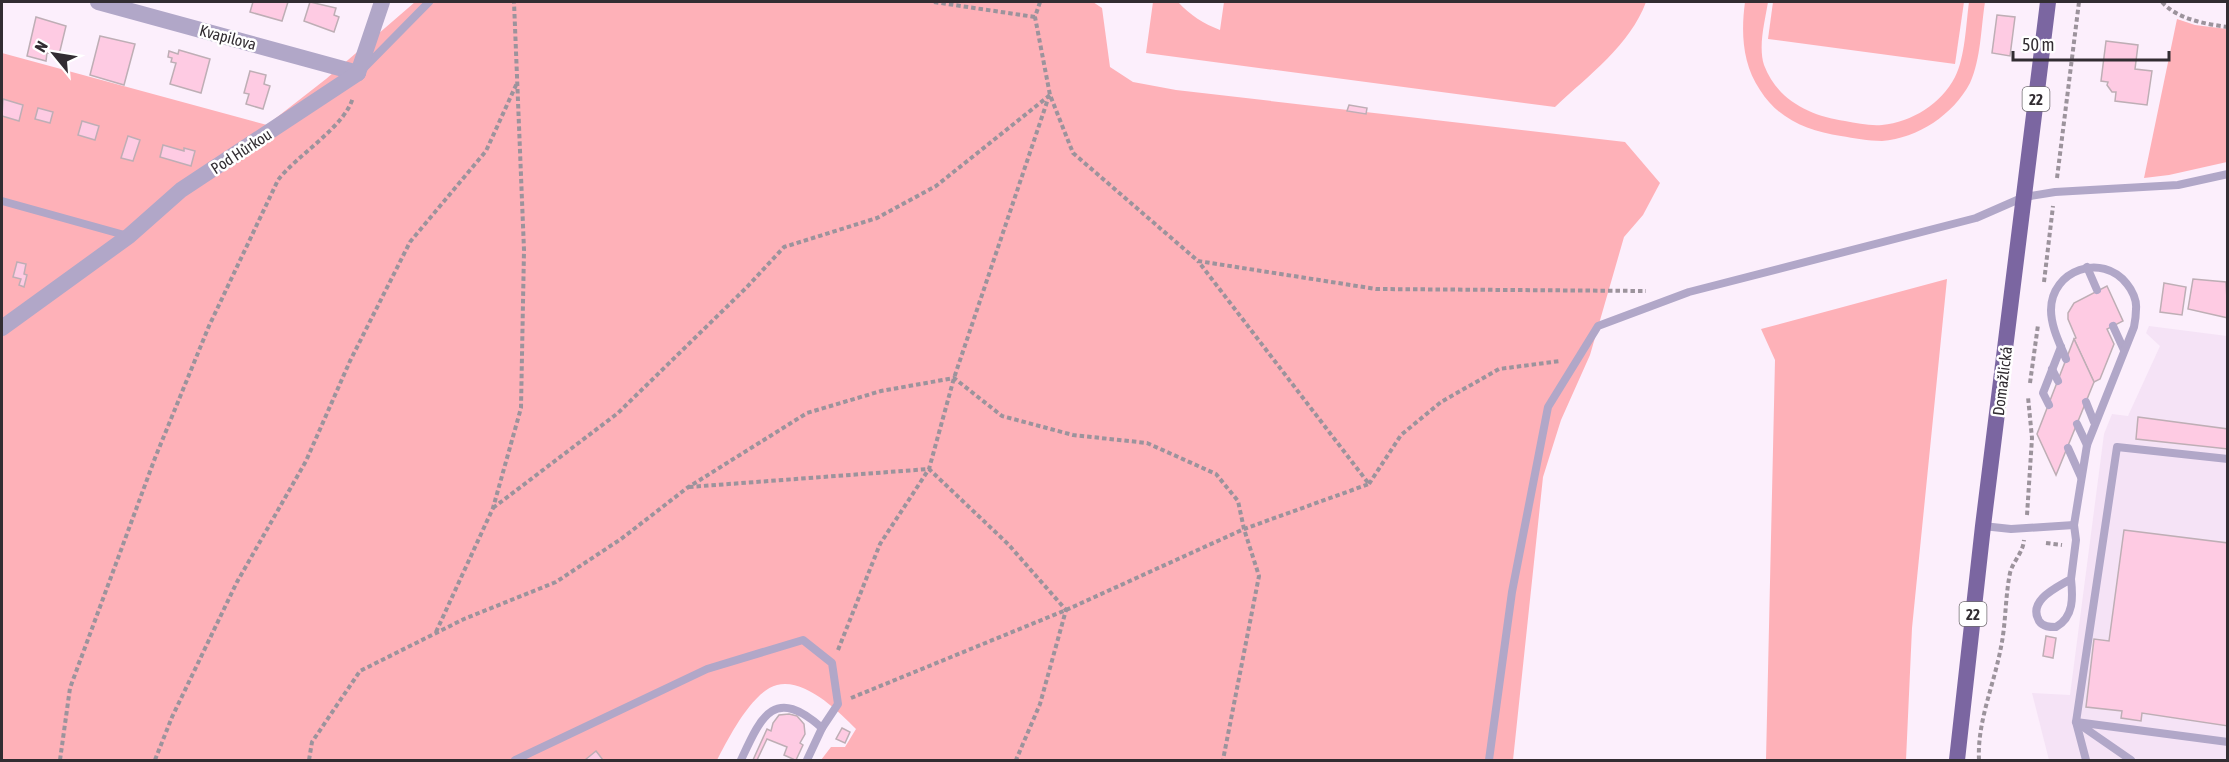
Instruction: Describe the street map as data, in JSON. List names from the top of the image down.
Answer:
{
  "streets": {
    "main road": ["22", "Domažlická"],
    "street": ["Kvapilova", "Pod Hůrkou"]
  },
  "crossings": [
    ["Kvapilova", "Pod Hůrkou"]
  ],
  "scale_bar": "50 m",
  "north": "top left"
}
